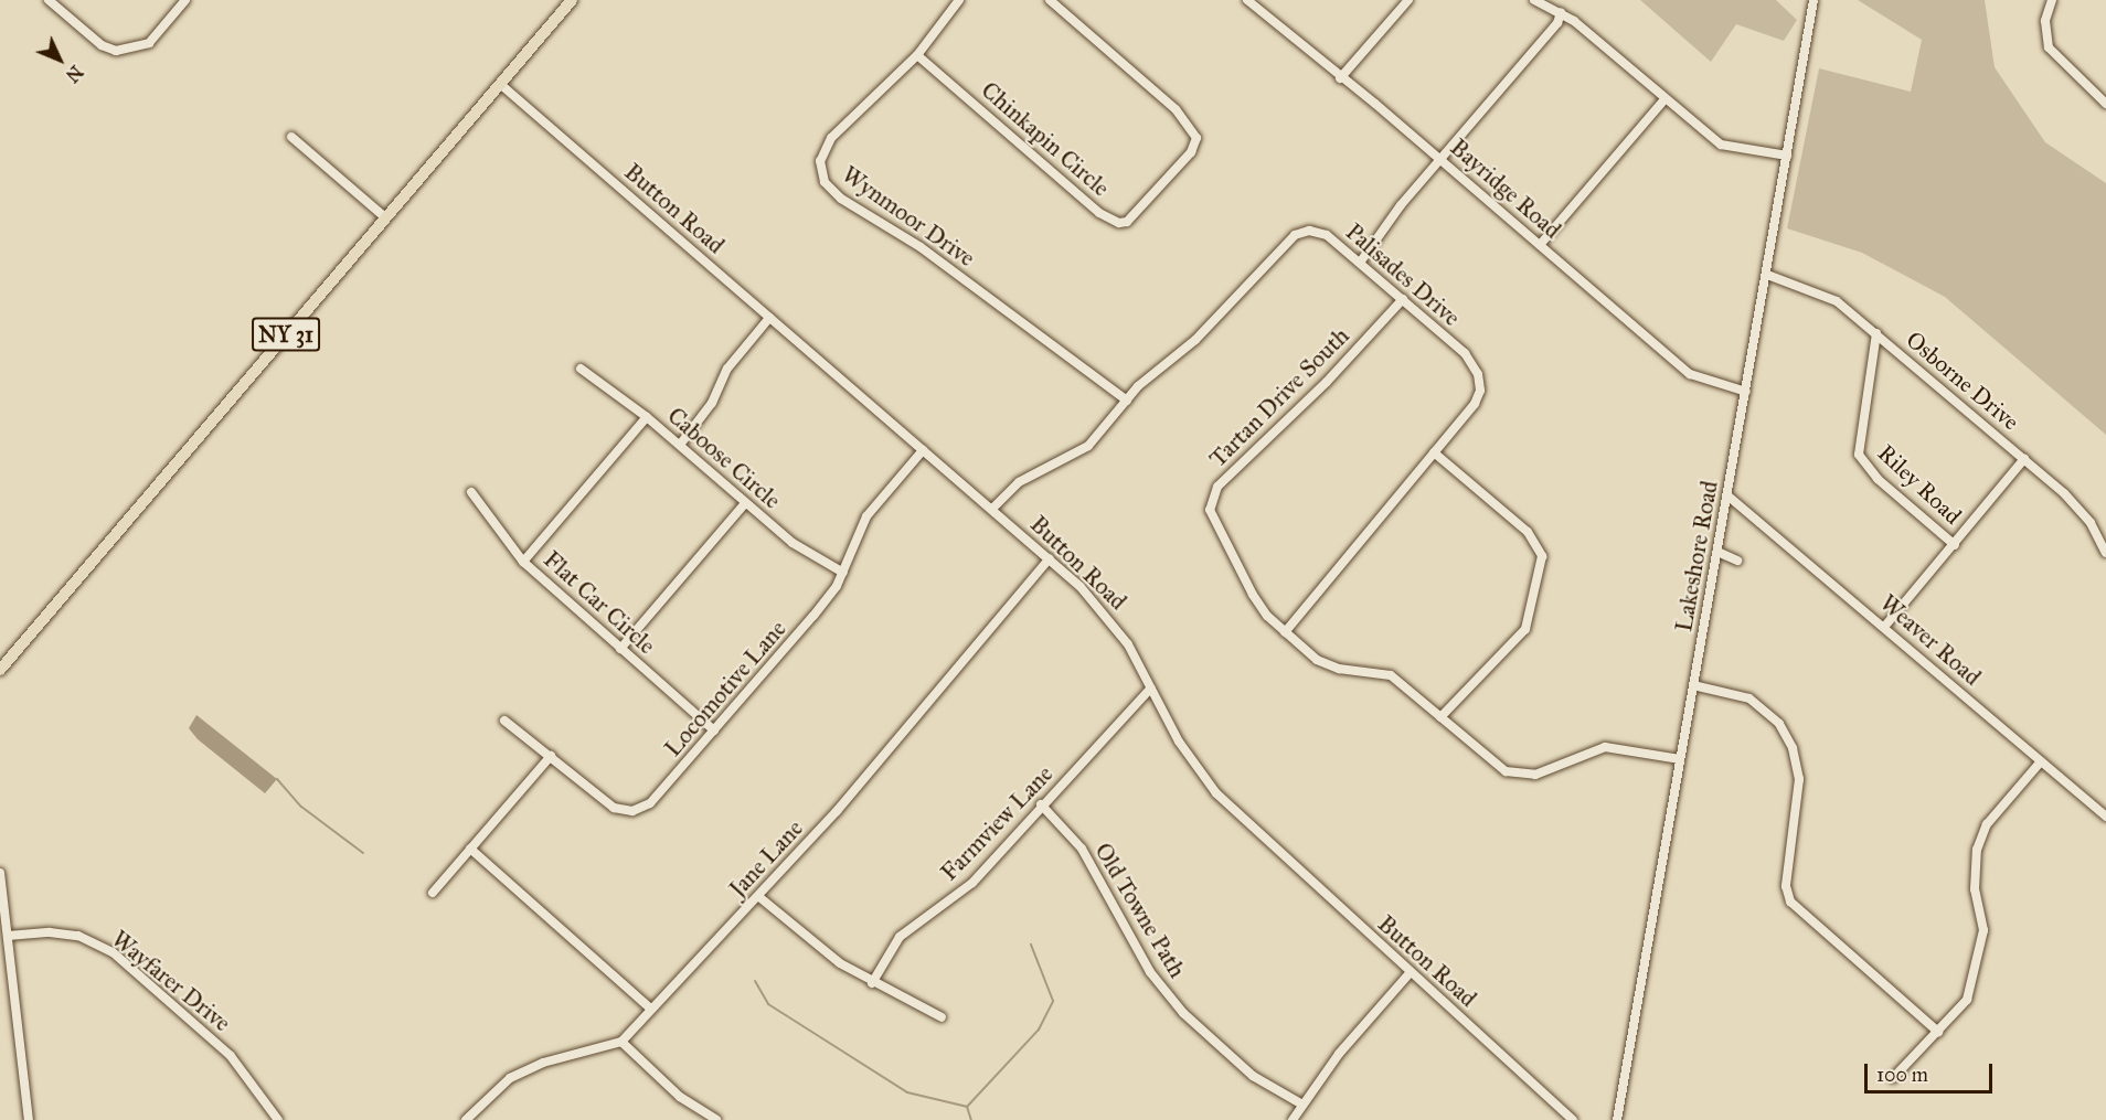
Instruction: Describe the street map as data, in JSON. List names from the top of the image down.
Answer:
{
  "streets": {
    "main road": ["NY 31"],
    "street": [
      "Chinkapin Circle",
      "Bayridge Road",
      "Button Road",
      "Wynmoor Drive",
      "Palisades Drive",
      "Osborne Drive",
      "Tartan Drive South",
      "Caboose Circle",
      "Riley Road",
      "Lakeshore Road",
      "Flat Car Circle",
      "Weaver Road",
      "Locomotive Lane",
      "Farmview Lane",
      "Jane Lane",
      "Old Towne Path",
      "Wayfarer Drive"
    ]
  },
  "crossings": [
    ["Chinkapin Circle", "Wynmoor Drive"],
    ["Bayridge Road", "Lakeshore Road"],
    ["Button Road", "Palisades Drive"],
    ["Button Road", "NY 31"],
    ["Button Road", "Locomotive Lane"],
    ["Button Road", "Farmview Lane"],
    ["Button Road", "Jane Lane"],
    ["Wynmoor Drive", "Palisades Drive"],
    ["Palisades Drive", "Tartan Drive South"],
    ["Osborne Drive", "Riley Road"],
    ["Osborne Drive", "Lakeshore Road"],
    ["Caboose Circle", "Locomotive Lane"],
    ["Lakeshore Road", "Weaver Road"],
    ["Flat Car Circle", "Locomotive Lane"],
    ["Farmview Lane", "Old Towne Path"]
  ],
  "scale_bar": "100 m",
  "north": "bottom right"
}
